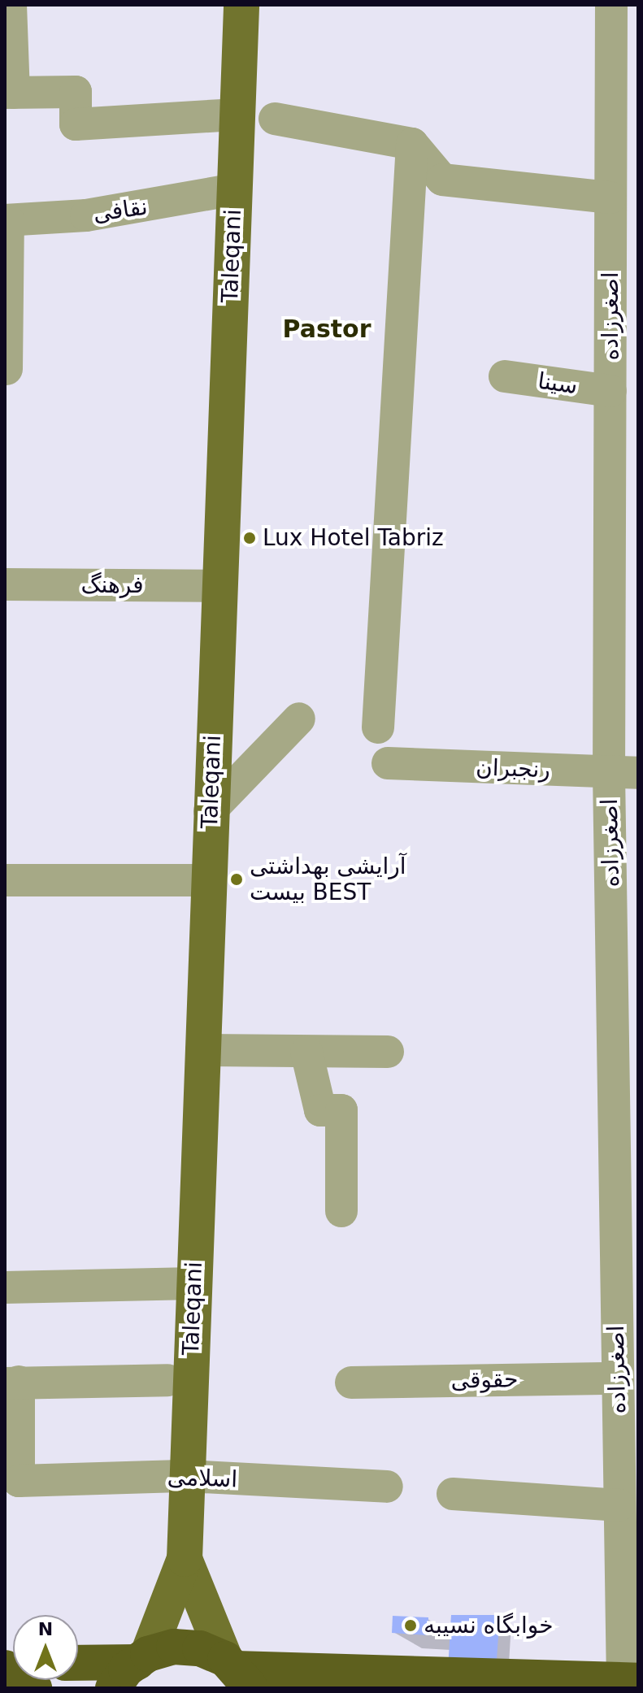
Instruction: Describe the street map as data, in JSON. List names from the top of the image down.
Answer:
{
  "streets": {
    "main road": ["Taleqani"],
    "street": [
      "نقافی",
      "اصغرزاده",
      "سینا",
      "فرهنگ",
      "رنجبران",
      "حقوقی",
      "اسلامی"
    ]
  },
  "crossings": [
    ["نقافی", "Taleqani"],
    ["Taleqani", "فرهنگ"],
    ["Taleqani", "اسلامی"],
    ["اصغرزاده", "سینا"],
    ["اصغرزاده", "رنجبران"],
    ["اصغرزاده", "حقوقی"]
  ],
  "districts": ["Pastor"],
  "places": ["Lux Hotel Tabriz", "آرایشی بهداشتی بیست BEST", "خوابگاه نسیبه"],
  "north": "top"
}
